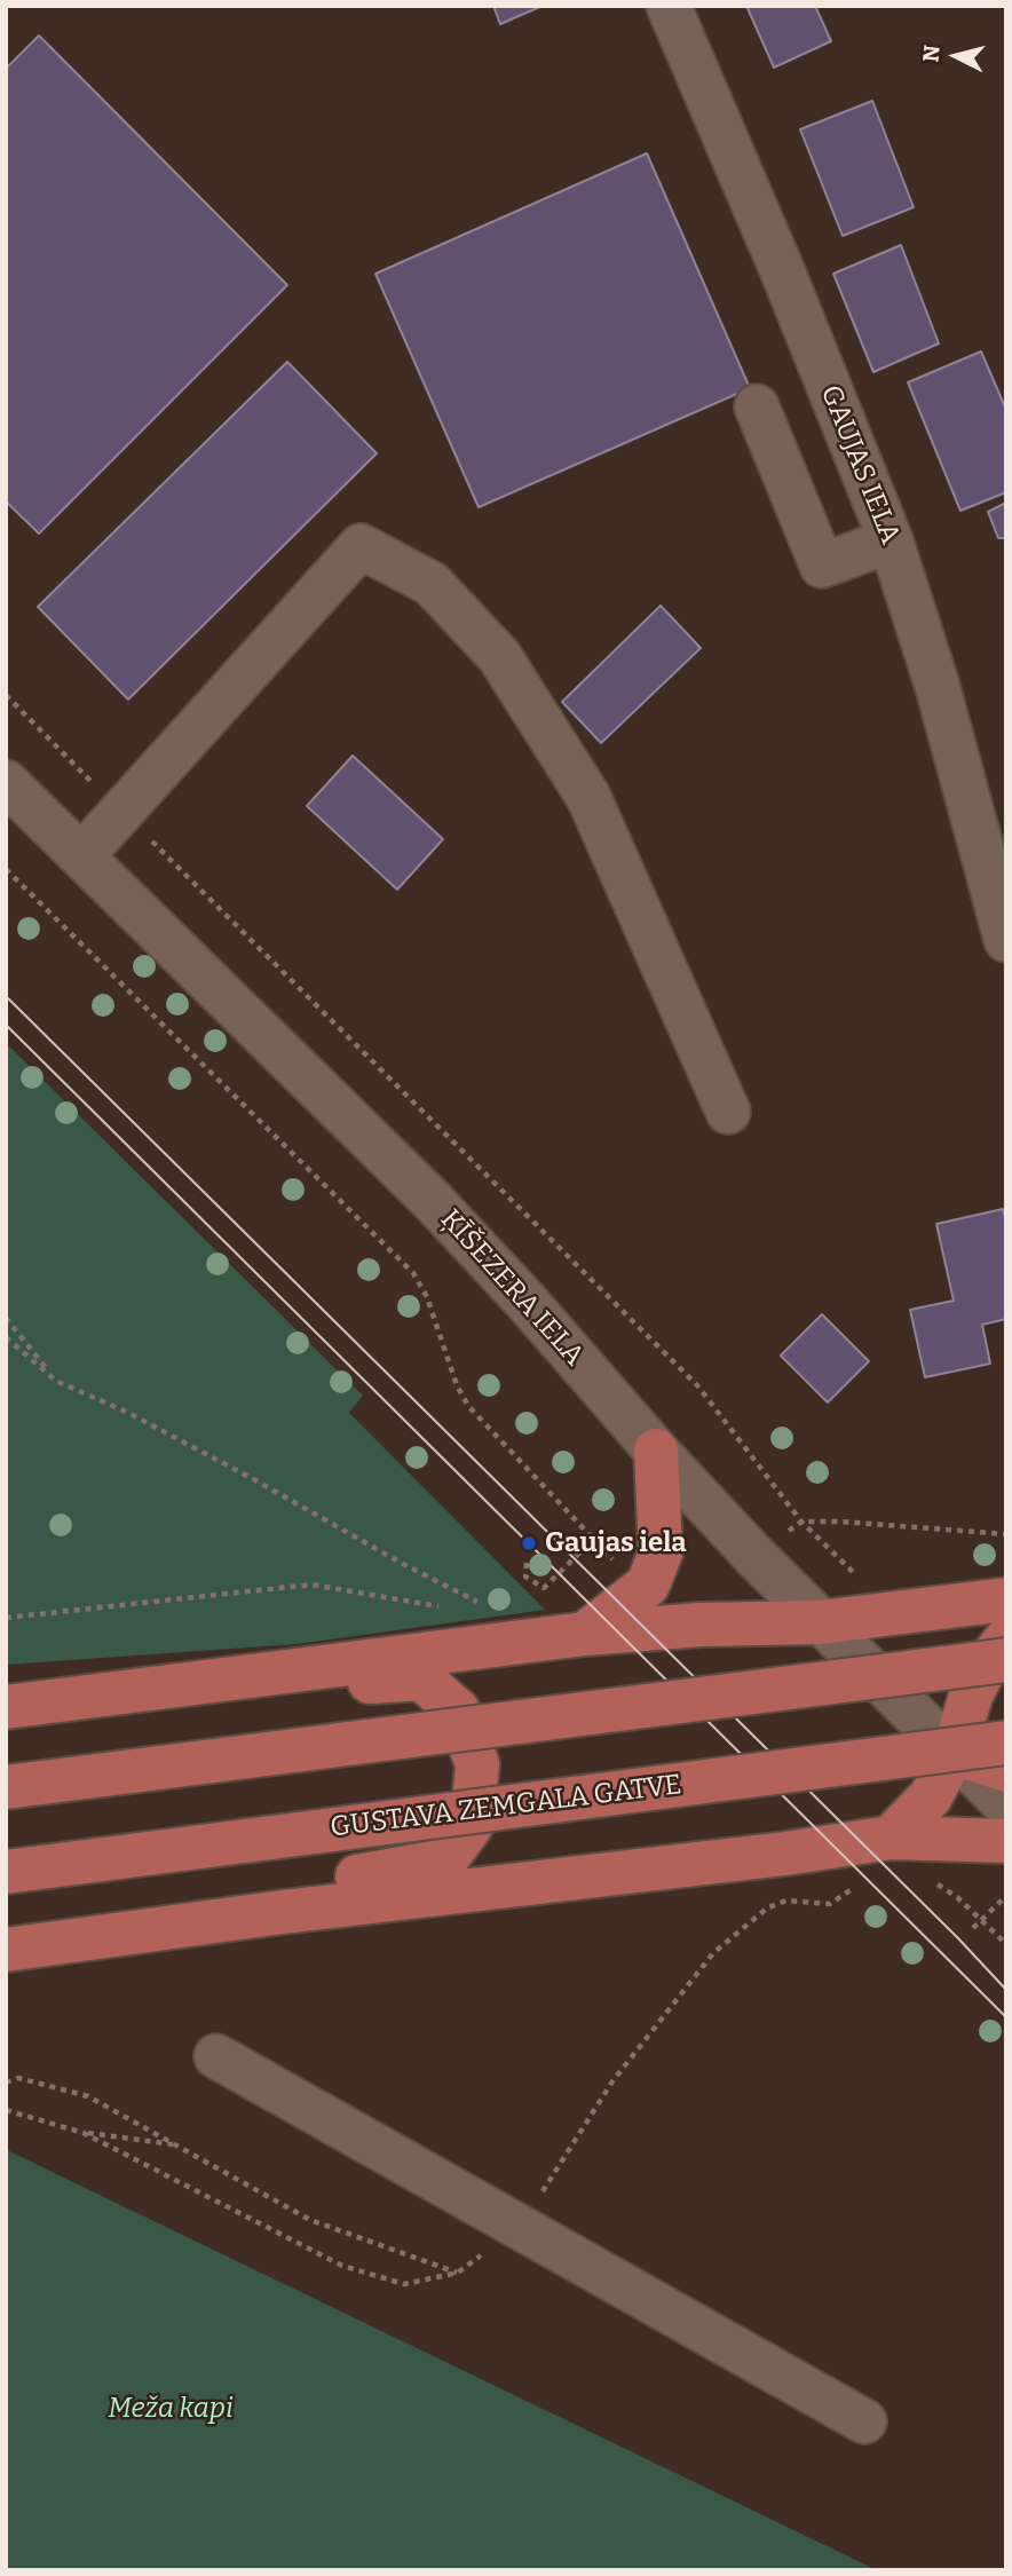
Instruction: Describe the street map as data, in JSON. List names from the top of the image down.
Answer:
{
  "streets": {
    "main road": ["GUSTAVA ZEMGALA GATVE"],
    "street": ["GAUJAS IELA", "ĶĪŠEZERA IELA"]
  },
  "parks": ["Meža kapi"],
  "places": ["Gaujas iela"],
  "north": "left"
}
